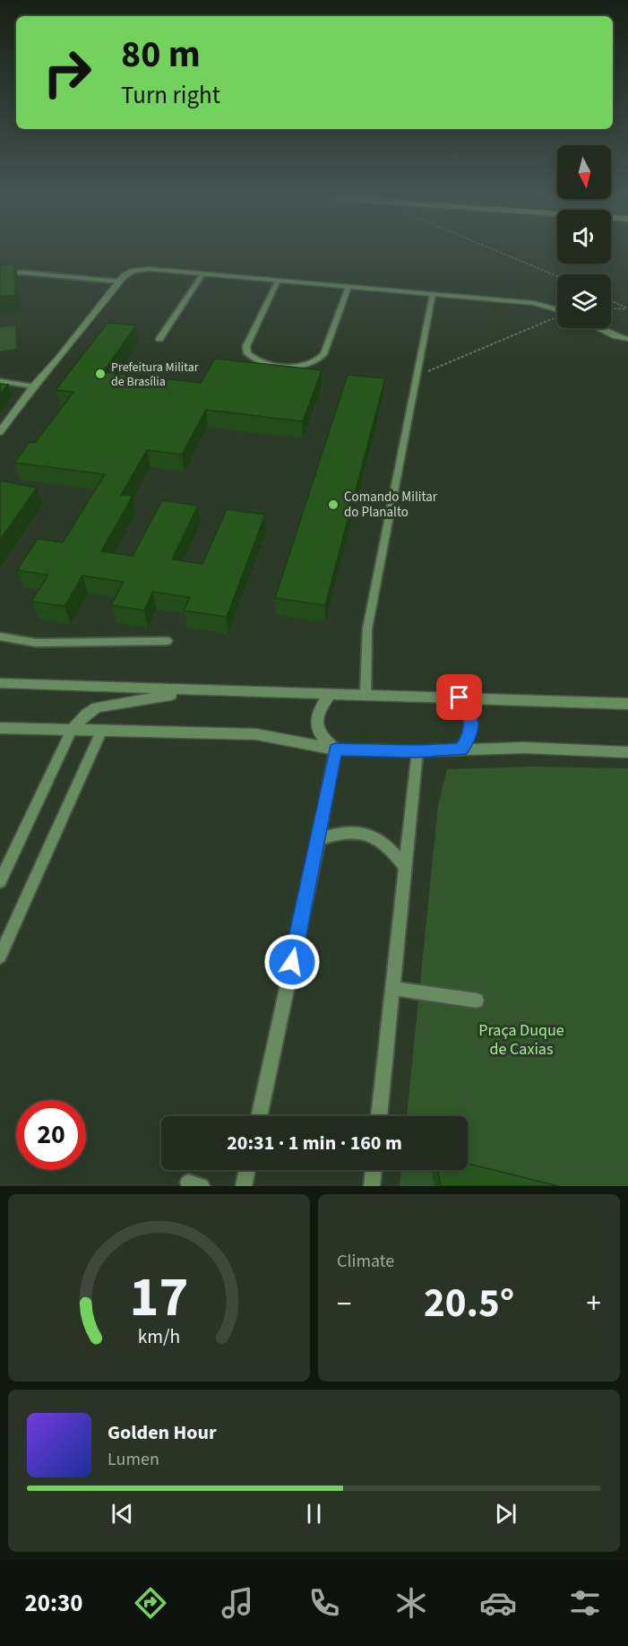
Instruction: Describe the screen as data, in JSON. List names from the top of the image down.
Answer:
{
  "parks": ["Praça Duque de Caxias"],
  "places": ["Prefeitura Militar de Brasília", "Comando Militar do Planalto"],
  "north": "bottom",
  "page": {
    "turn": ["80 m", "Turn right"],
    "limit": "20",
    "trip": "20:31 · 1 min · 160 m",
    "tile": "Climate",
    "heat": ["−", "20.5°", "+"],
    "song": ["Golden Hour", "Lumen"],
    "tabs": "20:30",
    "gauge": ["17", "km/h"]
  }
}
